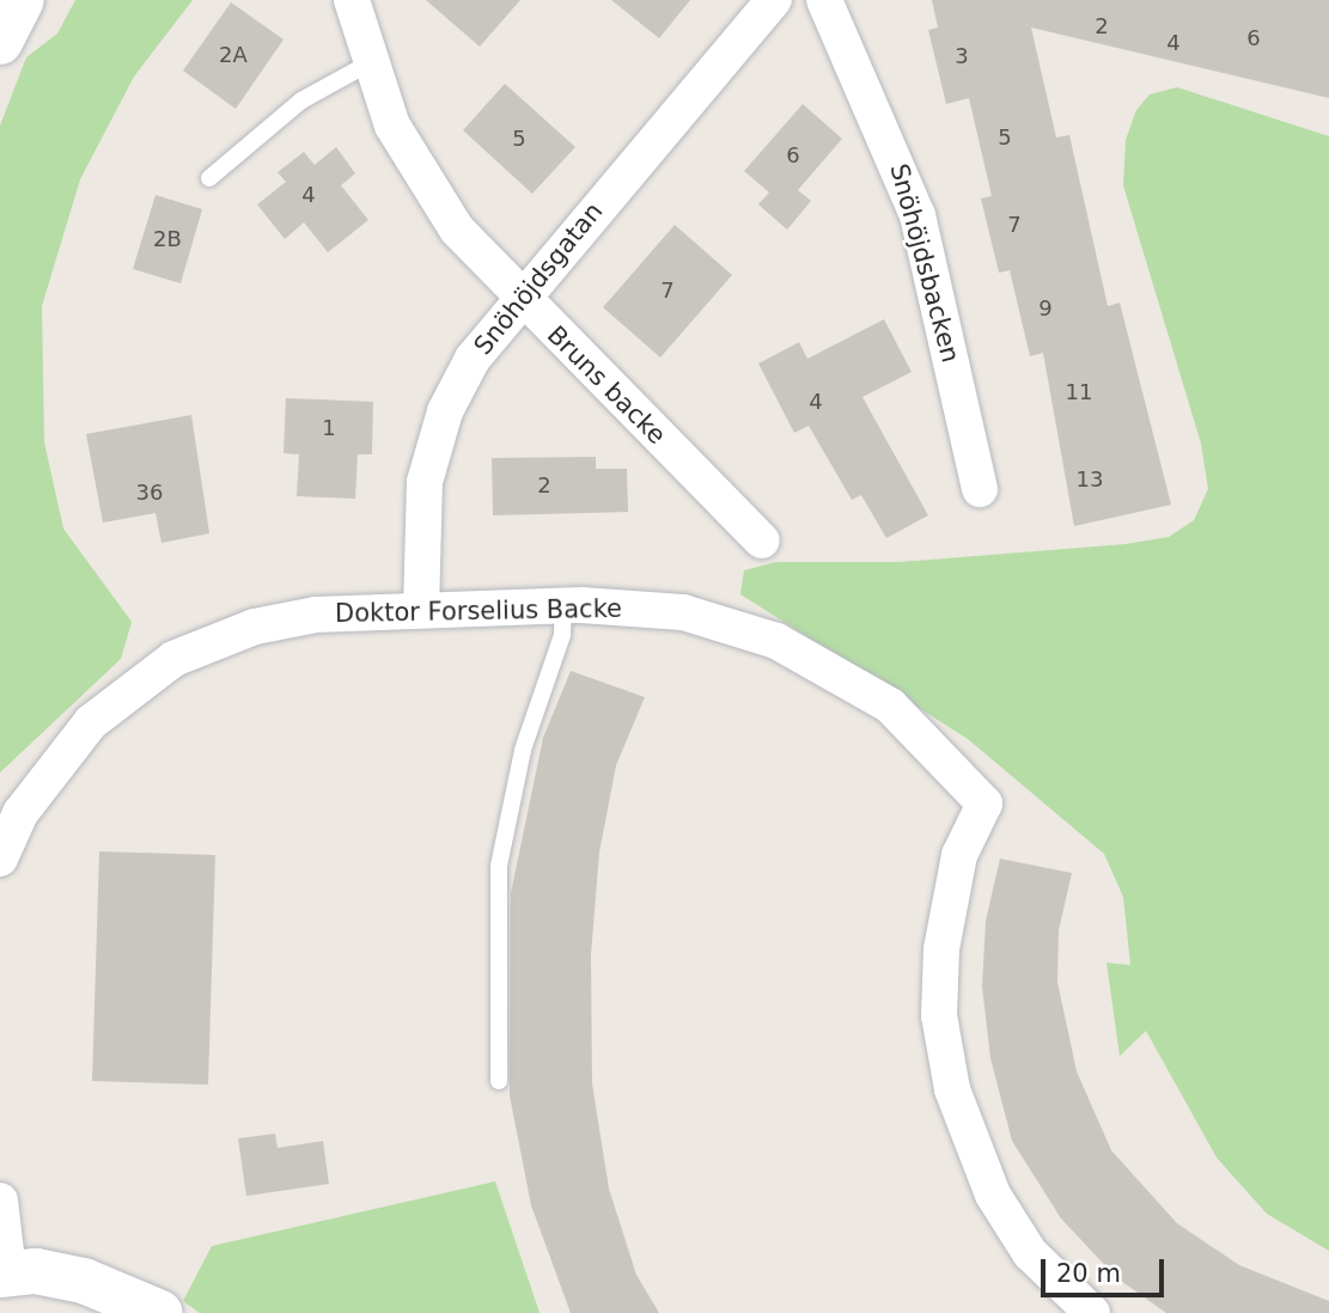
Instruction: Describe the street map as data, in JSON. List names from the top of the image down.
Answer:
{
  "streets": {
    "street": [
      "Snöhöjdsbacken",
      "Snöhöjdsgatan",
      "Bruns backe",
      "Doktor Forselius Backe"
    ]
  },
  "crossings": [
    ["Snöhöjdsgatan", "Bruns backe"],
    ["Snöhöjdsgatan", "Doktor Forselius Backe"]
  ],
  "house_numbers": [
    "2",
    "6",
    "4",
    "2A",
    "3",
    "5",
    "5",
    "6",
    "4",
    "7",
    "2B",
    "7",
    "9",
    "11",
    "4",
    "1",
    "13",
    "2",
    "36"
  ],
  "scale_bar": "20 m"
}
